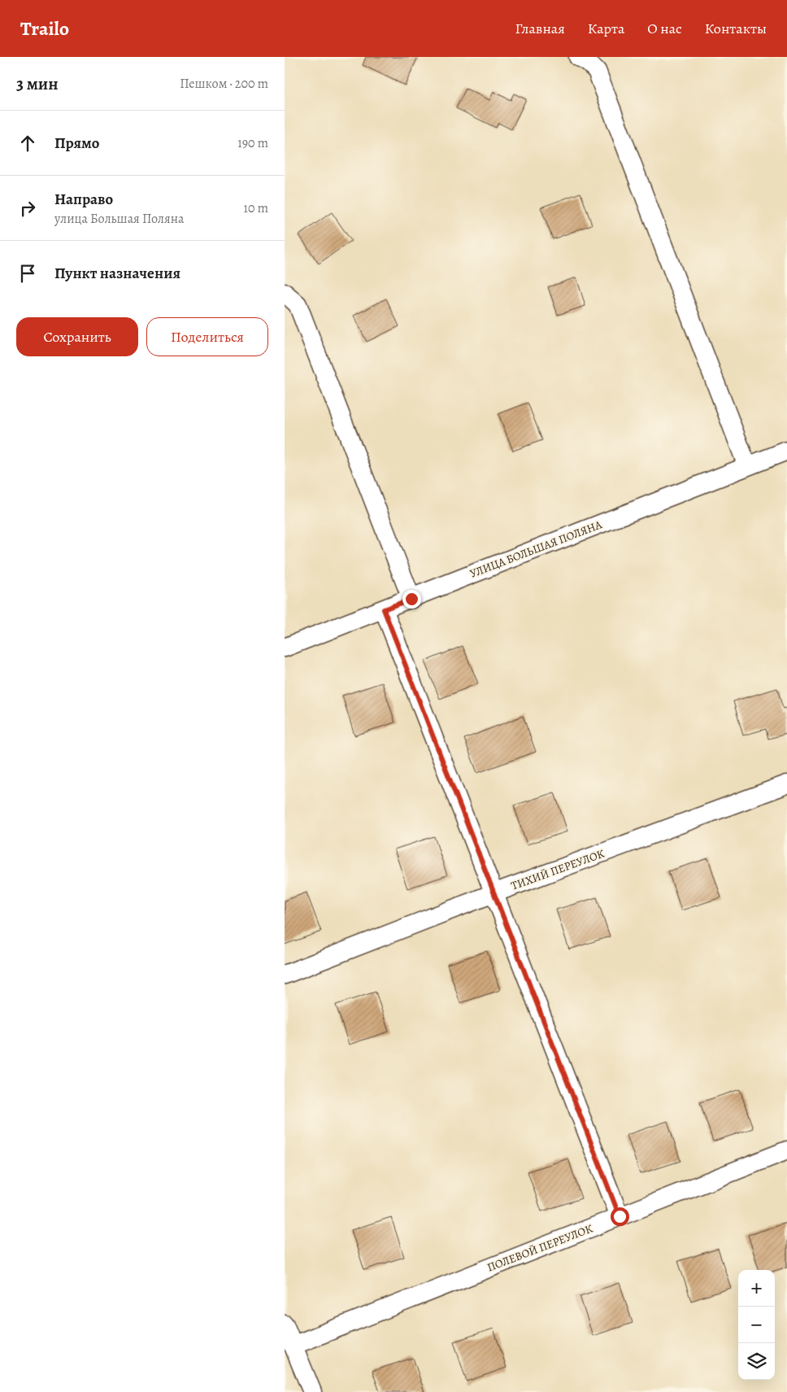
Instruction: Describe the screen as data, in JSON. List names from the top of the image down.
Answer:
{
  "streets": {
    "street": ["УЛИЦА БОЛЬШАЯ ПОЛЯНА", "ТИХИЙ ПЕРЕУЛОК", "ПОЛЕВОЙ ПЕРЕУЛОК"]
  },
  "page": {
    "header": "Trailo",
    "nav": [
      "Главная",
      "Карта",
      "О нас",
      "Контакты"
    ],
    "heading": ["3 мин", "Пешком · 200 m"],
    "list": [
      ["Прямо", "190 m"],
      ["Направо", "улица Большая Поляна", "10 m"],
      "Пункт назначения"
    ],
    "buttons": ["Сохранить", "Поделиться"],
    "map_buttons": ["+", "−"]
  }
}
